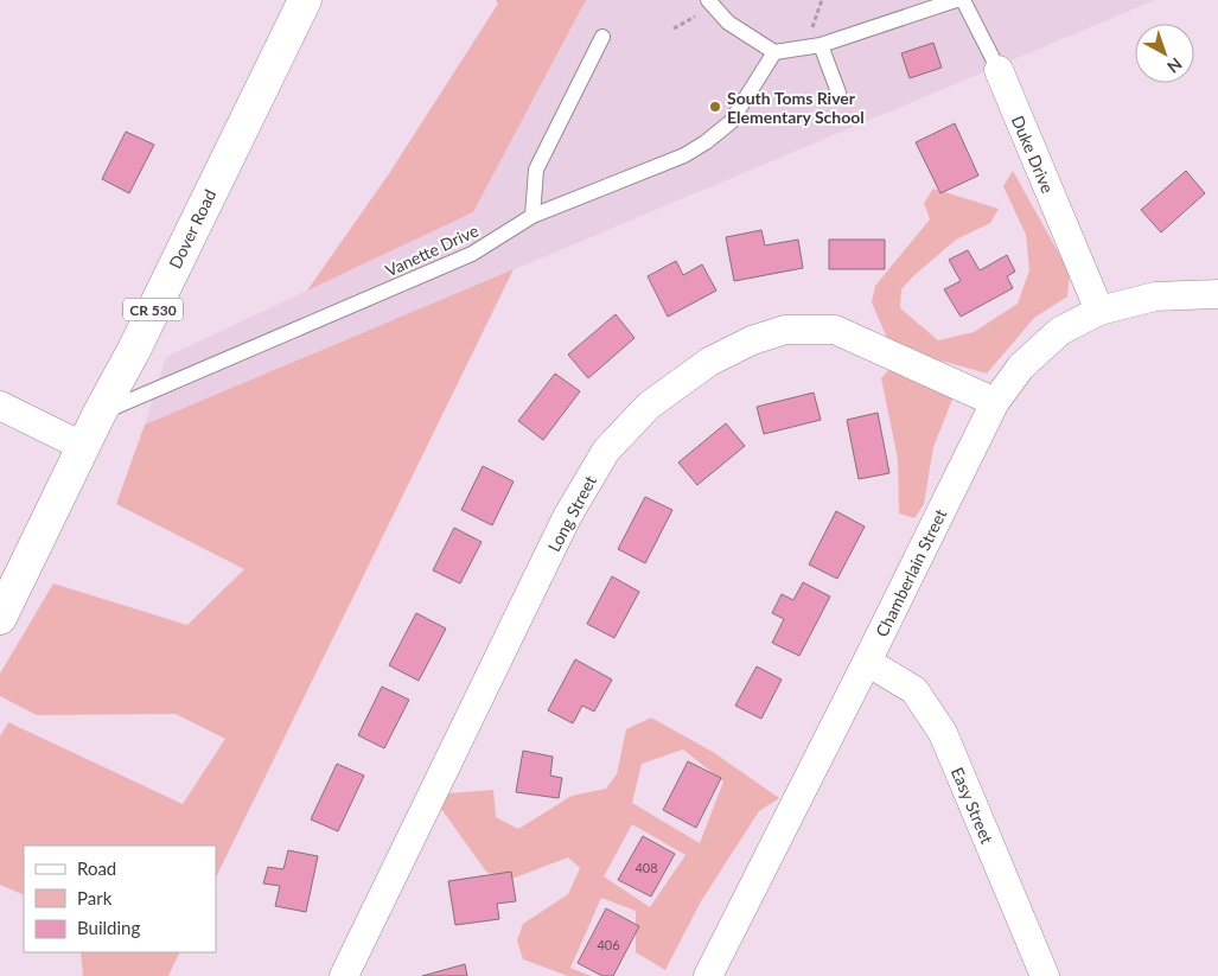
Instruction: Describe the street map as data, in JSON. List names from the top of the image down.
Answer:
{
  "streets": {
    "main road": ["Dover Road", "CR 530"],
    "street": [
      "Duke Drive",
      "Long Street",
      "Chamberlain Street",
      "Easy Street"
    ],
    "lane": ["Vanette Drive"]
  },
  "crossings": [
    ["Duke Drive", "Chamberlain Street"],
    ["Dover Road", "Vanette Drive"],
    ["Long Street", "Chamberlain Street"],
    ["Chamberlain Street", "Easy Street"]
  ],
  "places": ["South Toms River Elementary School"],
  "house_numbers": ["408", "406"],
  "legend": ["Road", "Park", "Building"],
  "north": "bottom right"
}
